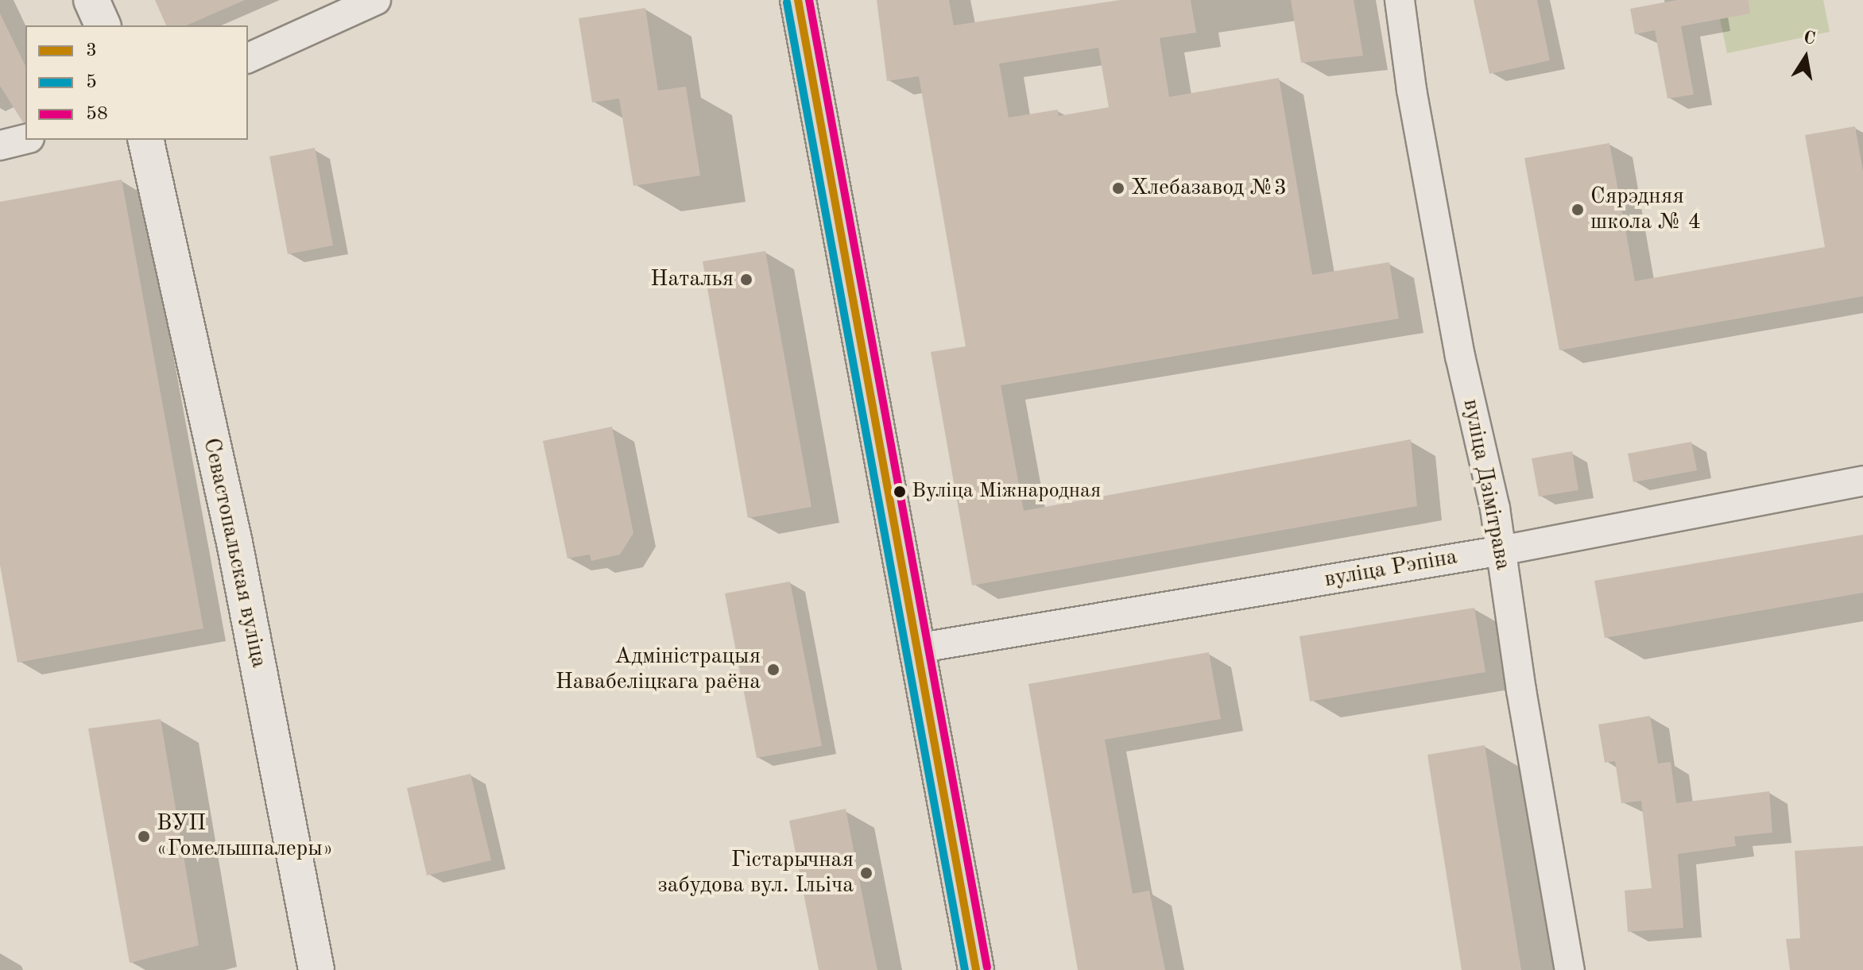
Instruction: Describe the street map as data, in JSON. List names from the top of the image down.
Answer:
{
  "streets": {
    "street": ["вуліца Дзімітрава", "Севастопальская вуліца", "вуліца Рэпіна"]
  },
  "crossings": [
    ["вуліца Дзімітрава", "вуліца Рэпіна"]
  ],
  "places": [
    "Хлебазавод №3",
    "Сярэдняя школа № 4",
    "Наталья",
    "Вуліца Міжнародная",
    "Адміністрацыя Навабеліцкага раёна",
    "ВУП «Гомельшпалеры»",
    "Гістарычная забудова вул. Ільіча"
  ],
  "lines": ["transit line 3", "transit line 58", "transit line 5"],
  "legend": ["3", "5", "58"],
  "north": "top"
}
